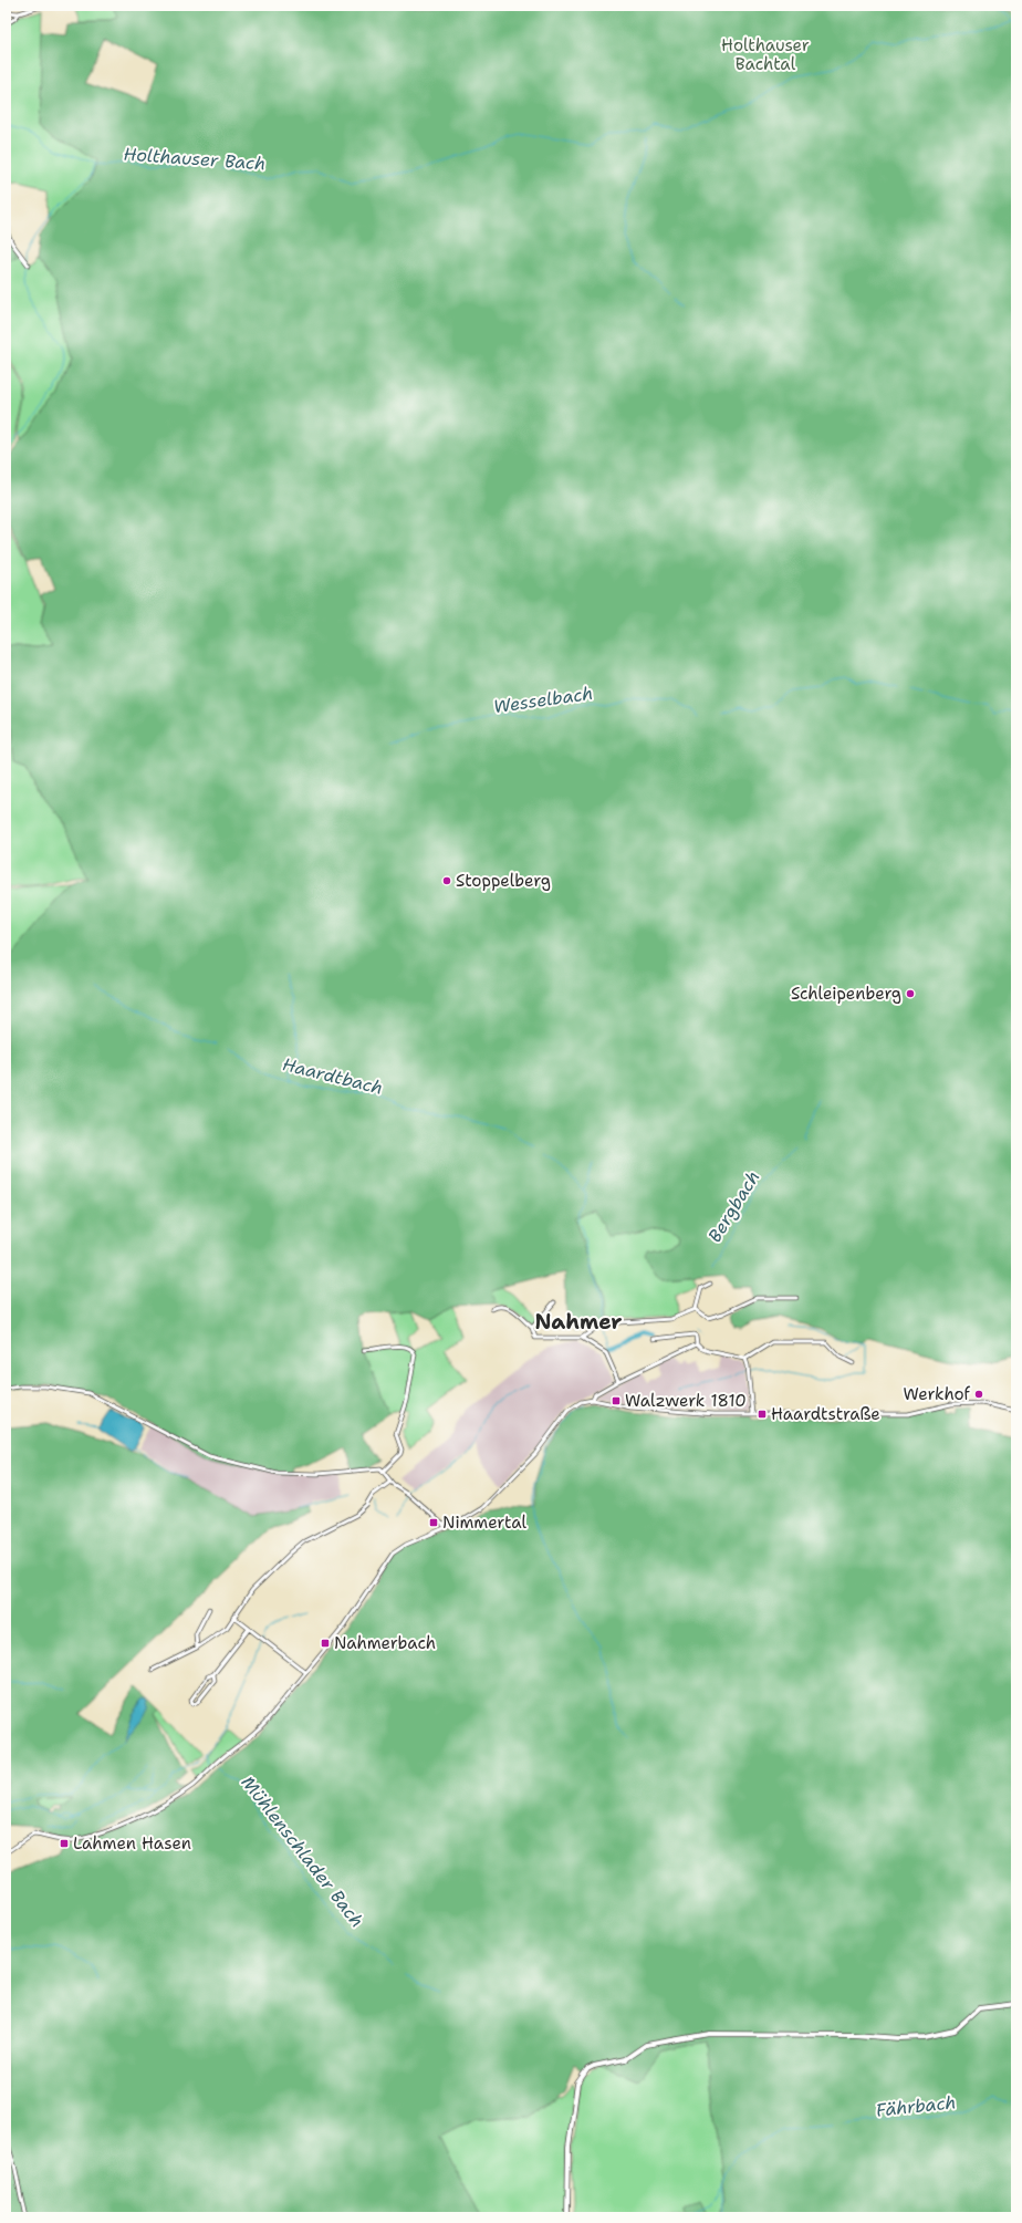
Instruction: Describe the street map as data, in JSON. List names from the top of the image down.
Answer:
{
  "districts": ["Nahmer"],
  "water": [
    "Holthauser Bach",
    "Wesselbach",
    "Haardtbach",
    "Bergbach",
    "Mühlenschlader Bach",
    "Fährbach"
  ],
  "parks": ["Holthauser Bachtal"],
  "places": {
    "other": ["Stoppelberg", "Schleipenberg", "Werkhof"],
    "transit": [
      "Walzwerk 1810",
      "Haardtstraße",
      "Nimmertal",
      "Nahmerbach",
      "Lahmen Hasen"
    ]
  }
}
